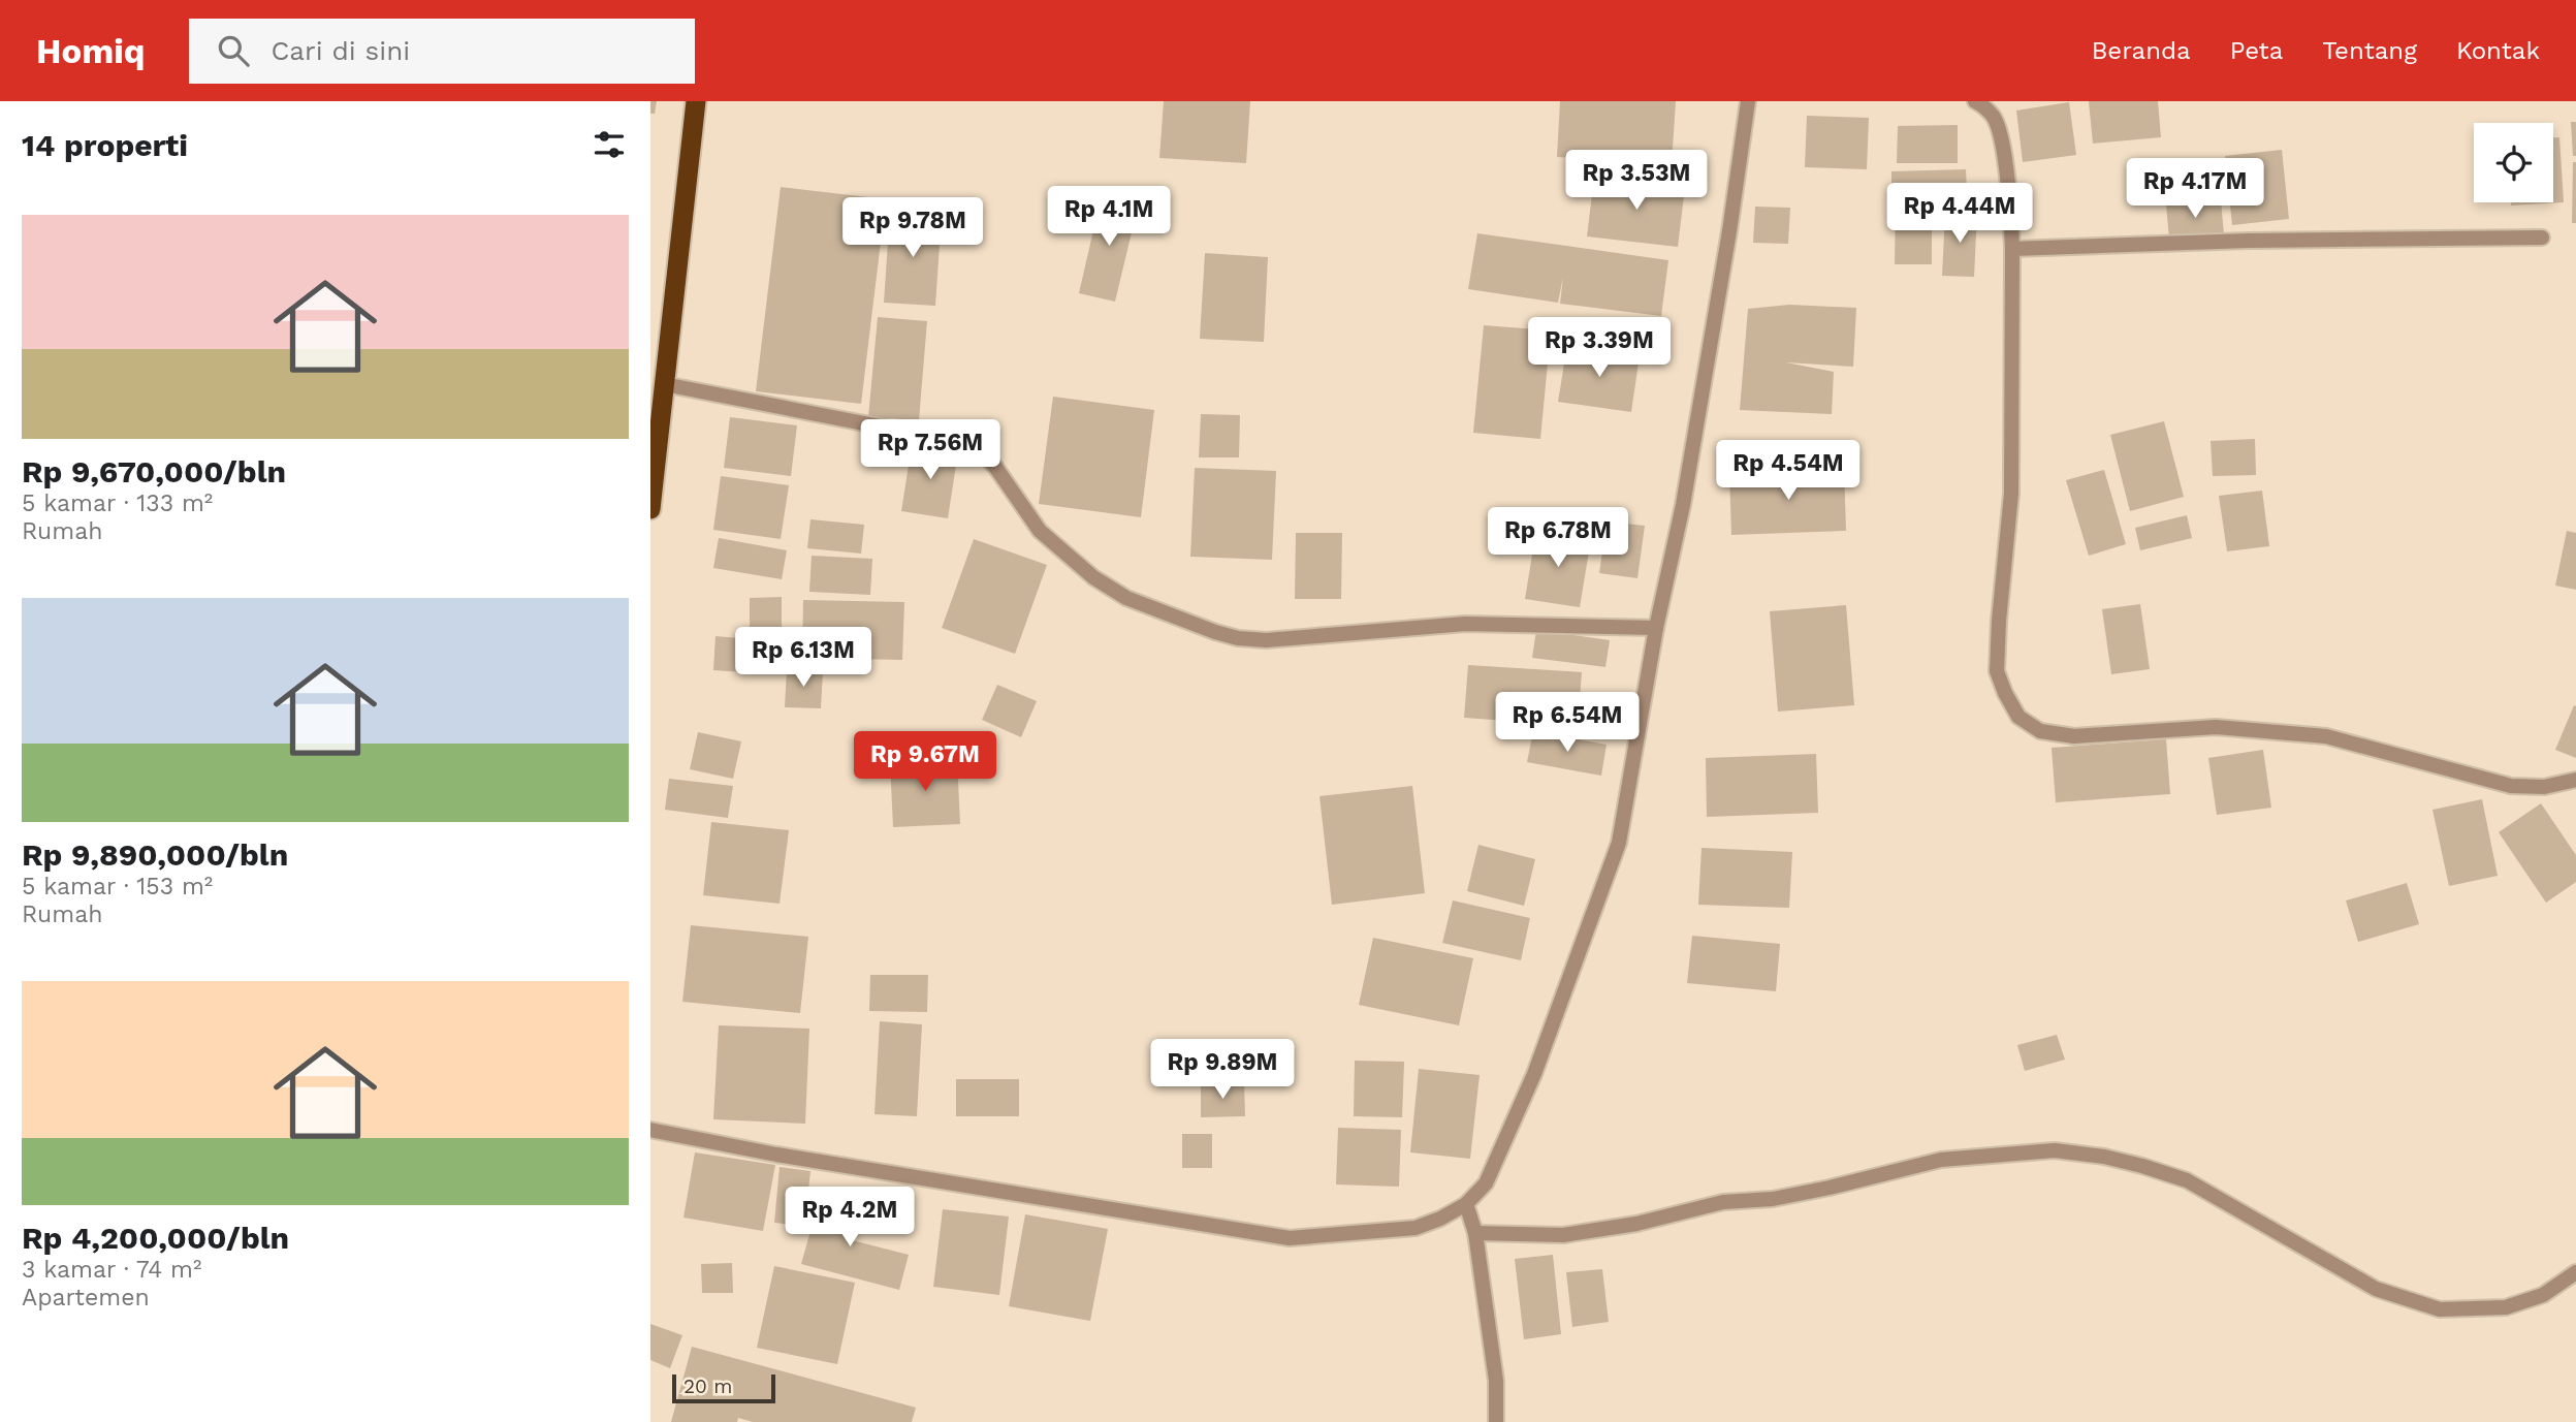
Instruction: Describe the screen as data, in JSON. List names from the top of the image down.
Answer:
{
  "scale_bar": "20 m",
  "page": {
    "header": "Homiq",
    "search": "Cari di sini",
    "nav": [
      "Beranda",
      "Peta",
      "Tentang",
      "Kontak"
    ],
    "heading": "14 properti",
    "price": [
      "Rp 3.53M",
      "Rp 4.17M",
      "Rp 4.44M",
      "Rp 4.1M",
      "Rp 9.78M",
      "Rp 3.39M",
      "Rp 7.56M",
      "Rp 4.54M",
      "Rp 6.78M",
      "Rp 6.13M",
      "Rp 6.54M",
      "Rp 9.67M",
      "Rp 9.89M",
      "Rp 4.2M"
    ],
    "list": [
      {
        "name": "Rp 9,670,000/bln",
        "note": "5 kamar · 133 m² · Rumah"
      },
      {
        "name": "Rp 9,890,000/bln",
        "note": "5 kamar · 153 m² · Rumah"
      },
      {
        "name": "Rp 4,200,000/bln",
        "note": "3 kamar · 74 m² · Apartemen"
      }
    ],
    "scale": "20 m"
  }
}
